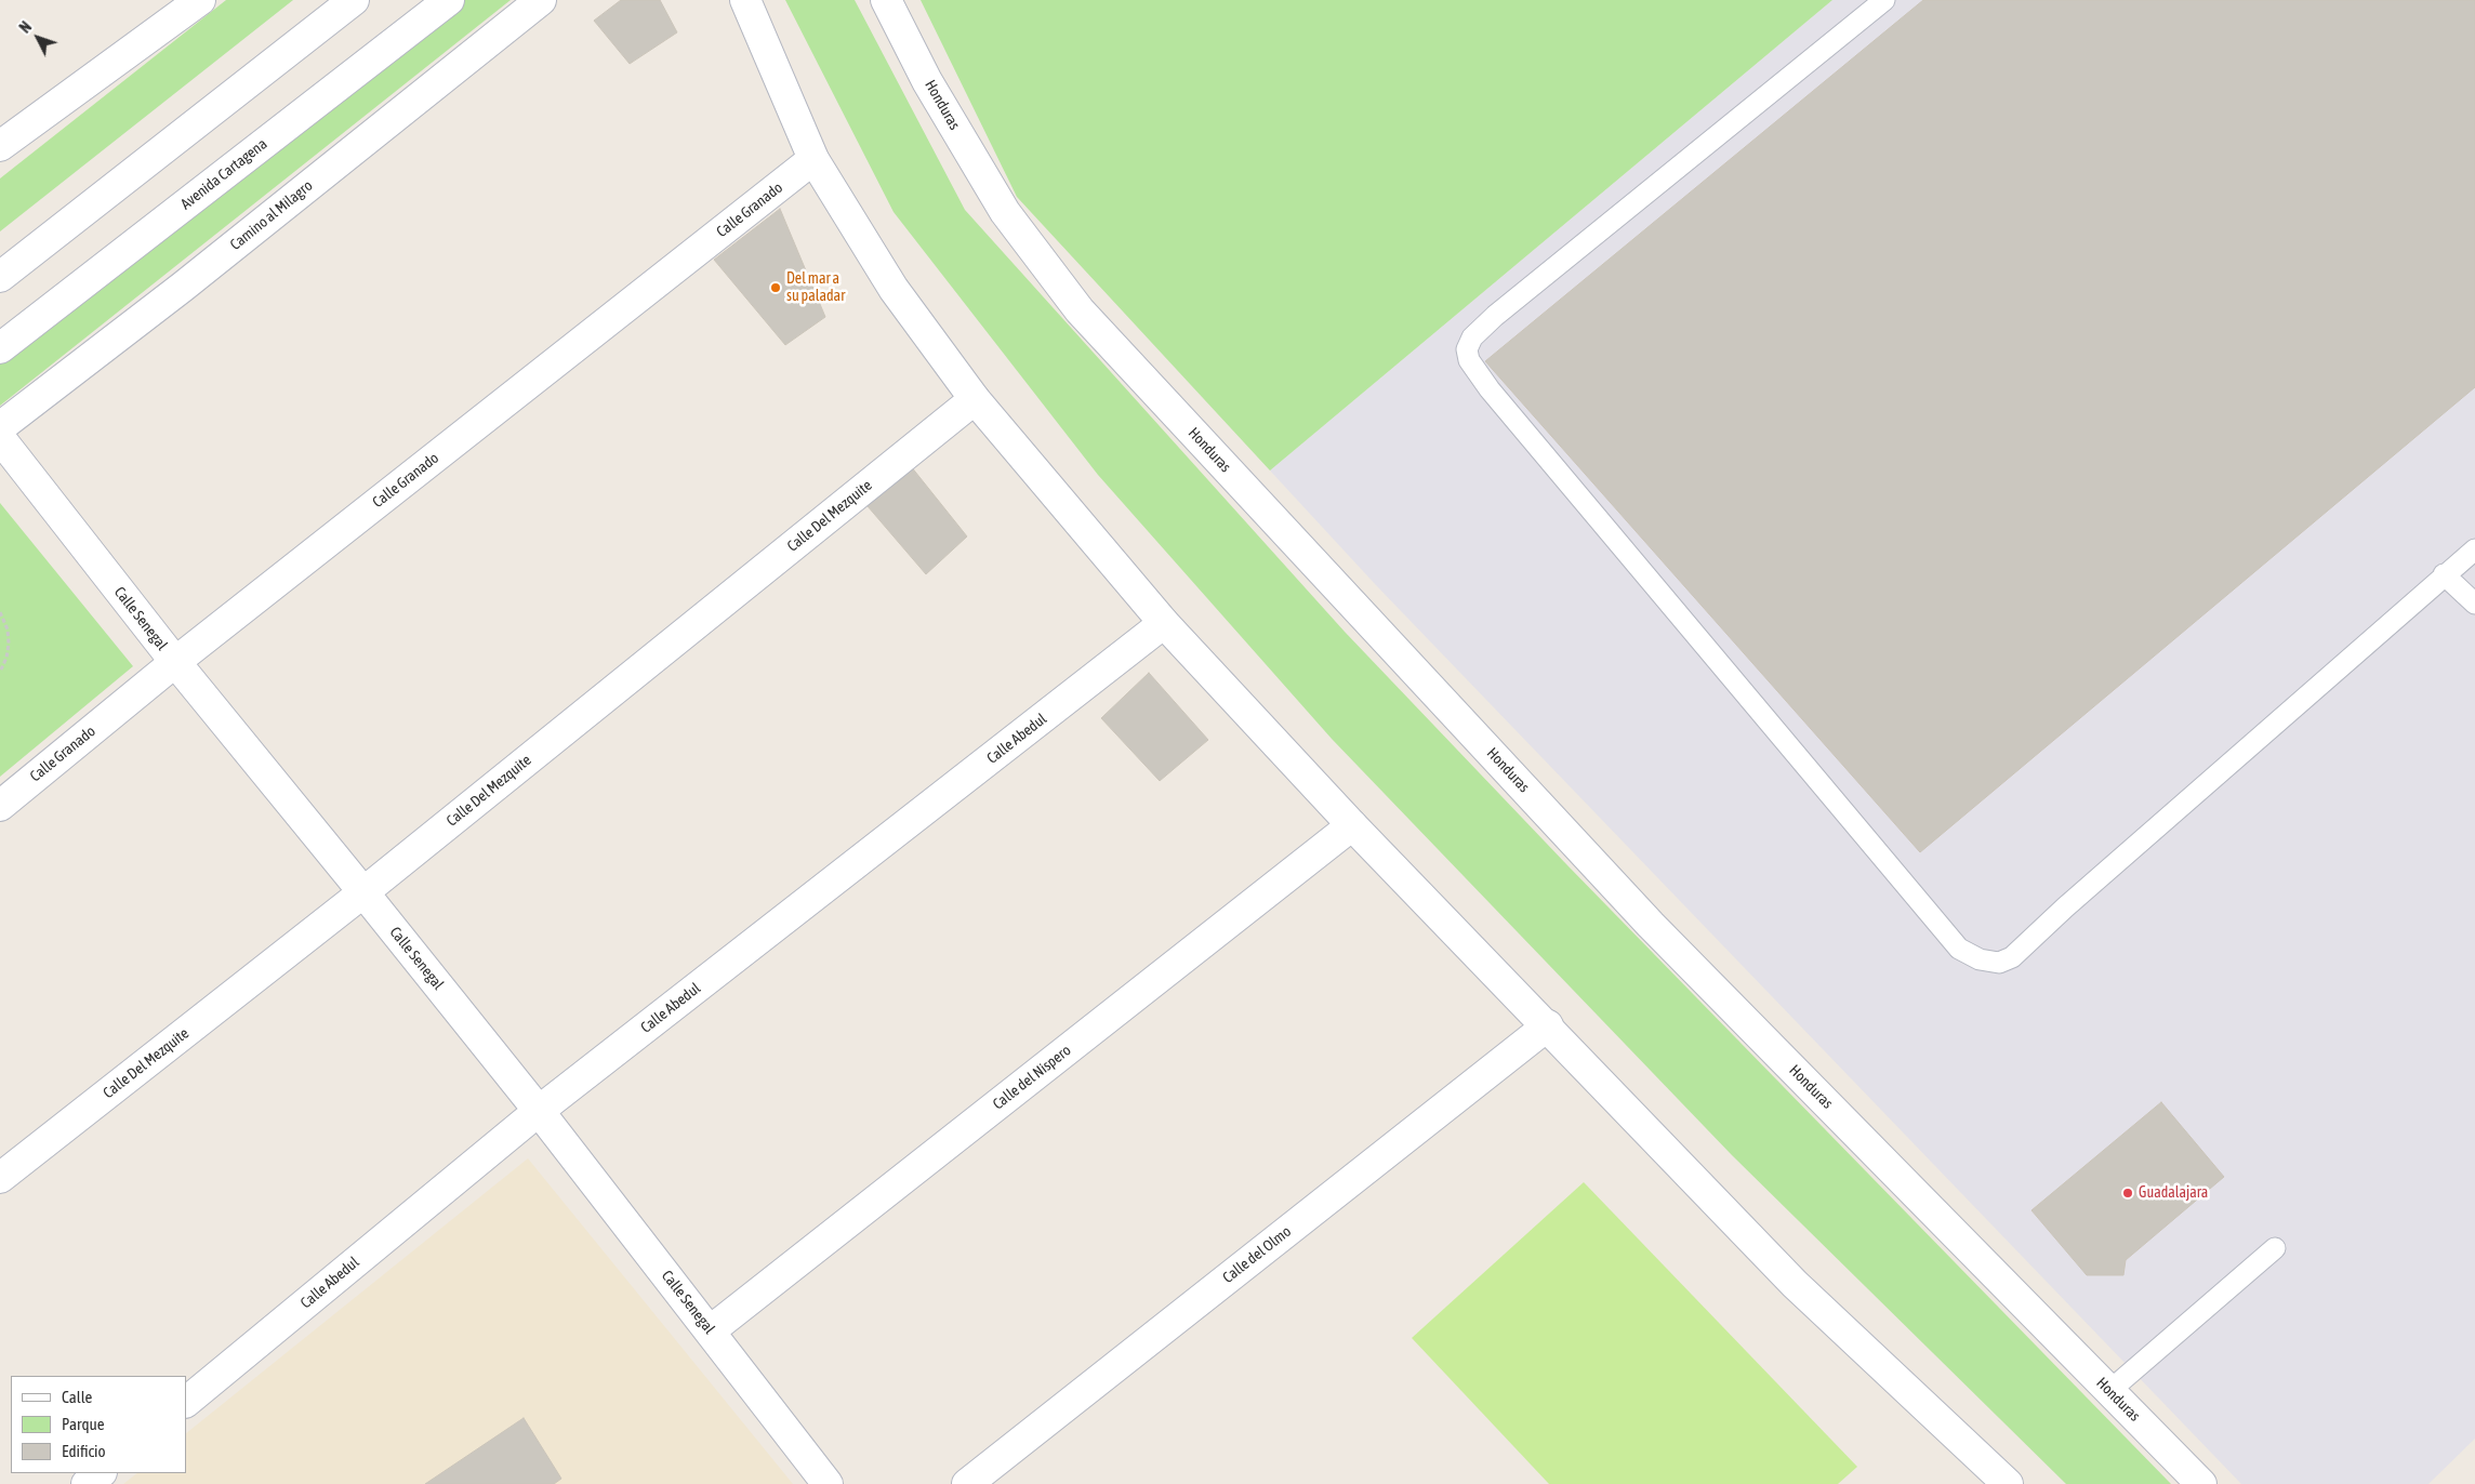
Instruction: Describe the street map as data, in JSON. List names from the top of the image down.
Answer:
{
  "streets": {
    "street": [
      "Honduras",
      "Avenida Cartagena",
      "Calle Granado",
      "Camino al Milagro",
      "Calle Del Mezquite",
      "Calle Senegal",
      "Calle Abedul",
      "Calle del Nispero",
      "Calle del Olmo"
    ]
  },
  "crossings": [
    ["Calle Granado", "Calle Senegal"],
    ["Calle Del Mezquite", "Calle Senegal"],
    ["Calle Senegal", "Calle Abedul"],
    ["Calle Senegal", "Calle del Nispero"]
  ],
  "places": ["Del mar a su paladar", "Guadalajara"],
  "legend": ["Calle", "Parque", "Edificio"],
  "north": "top left"
}
